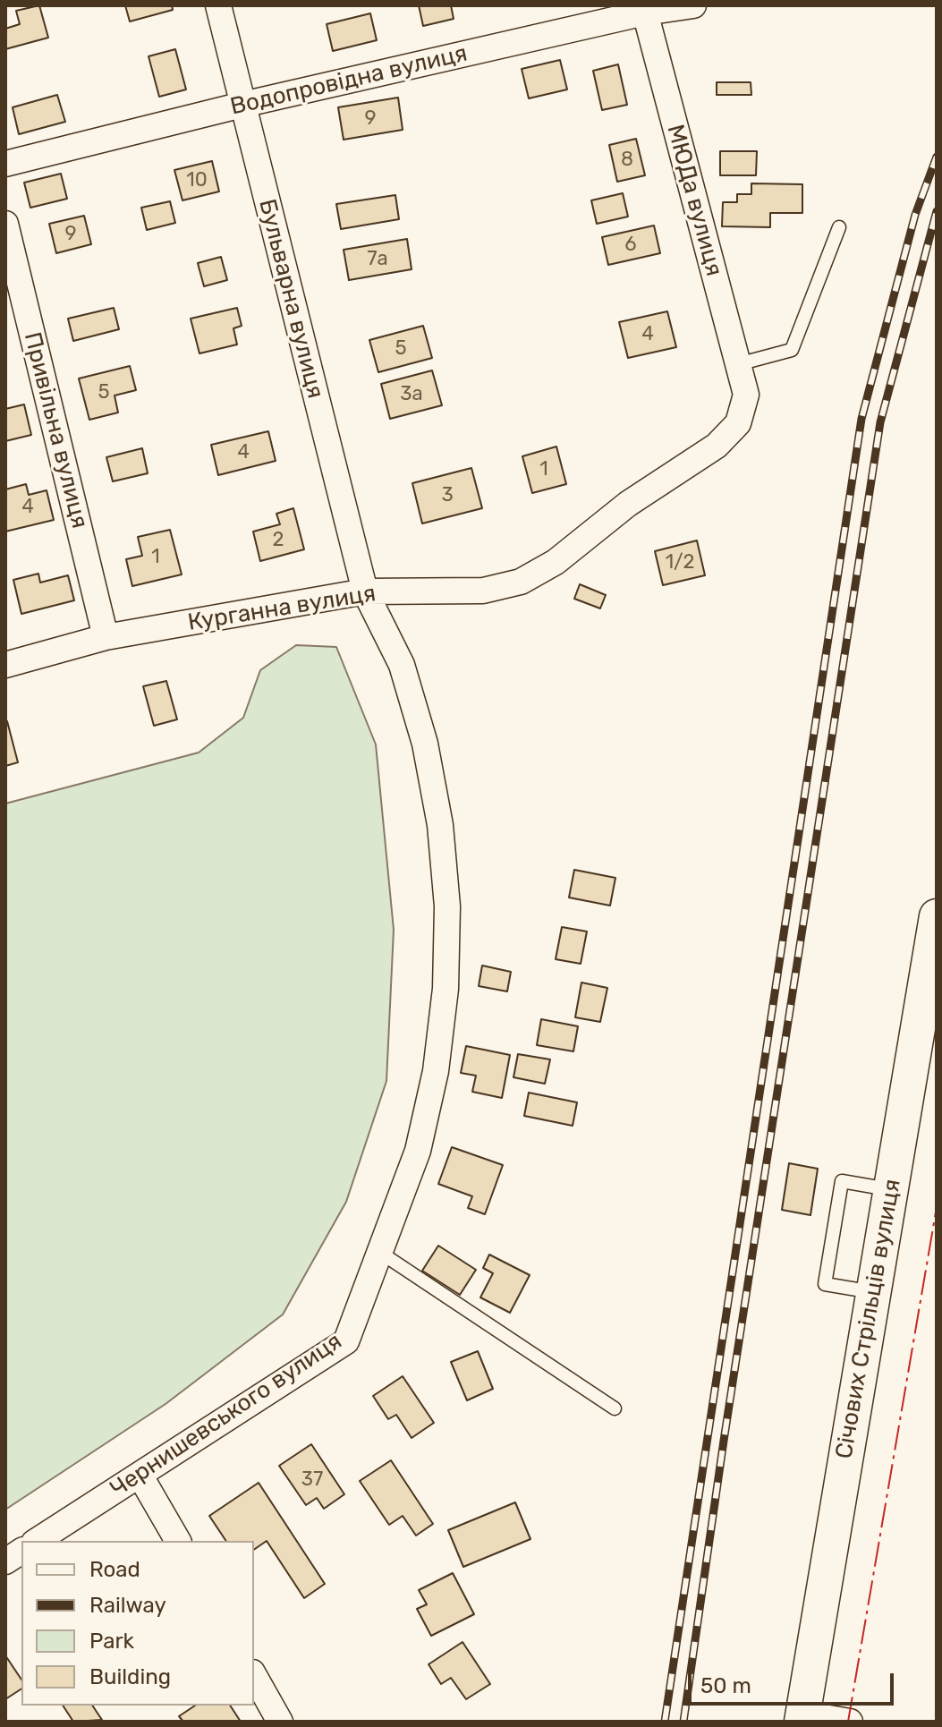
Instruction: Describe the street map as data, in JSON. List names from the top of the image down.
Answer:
{
  "streets": {
    "street": [
      "Водопровідна вулиця",
      "МЮДа вулиця",
      "Бульварна вулиця",
      "Привільна вулиця",
      "Курганна вулиця",
      "Січових Стрільців вулиця",
      "Чернишевського вулиця"
    ]
  },
  "crossings": [
    ["Водопровідна вулиця", "МЮДа вулиця"],
    ["Водопровідна вулиця", "Бульварна вулиця"],
    ["МЮДа вулиця", "Курганна вулиця"],
    ["Бульварна вулиця", "Курганна вулиця"],
    ["Бульварна вулиця", "Чернишевського вулиця"],
    ["Привільна вулиця", "Курганна вулиця"],
    ["Курганна вулиця", "Чернишевського вулиця"]
  ],
  "house_numbers": [
    "9",
    "8",
    "10",
    "9",
    "6",
    "7а",
    "4",
    "5",
    "5",
    "3а",
    "4",
    "1",
    "3",
    "4",
    "2",
    "1",
    "1/2",
    "37"
  ],
  "legend": [
    "Road",
    "Railway",
    "Park",
    "Building"
  ],
  "scale_bar": "50 m"
}
